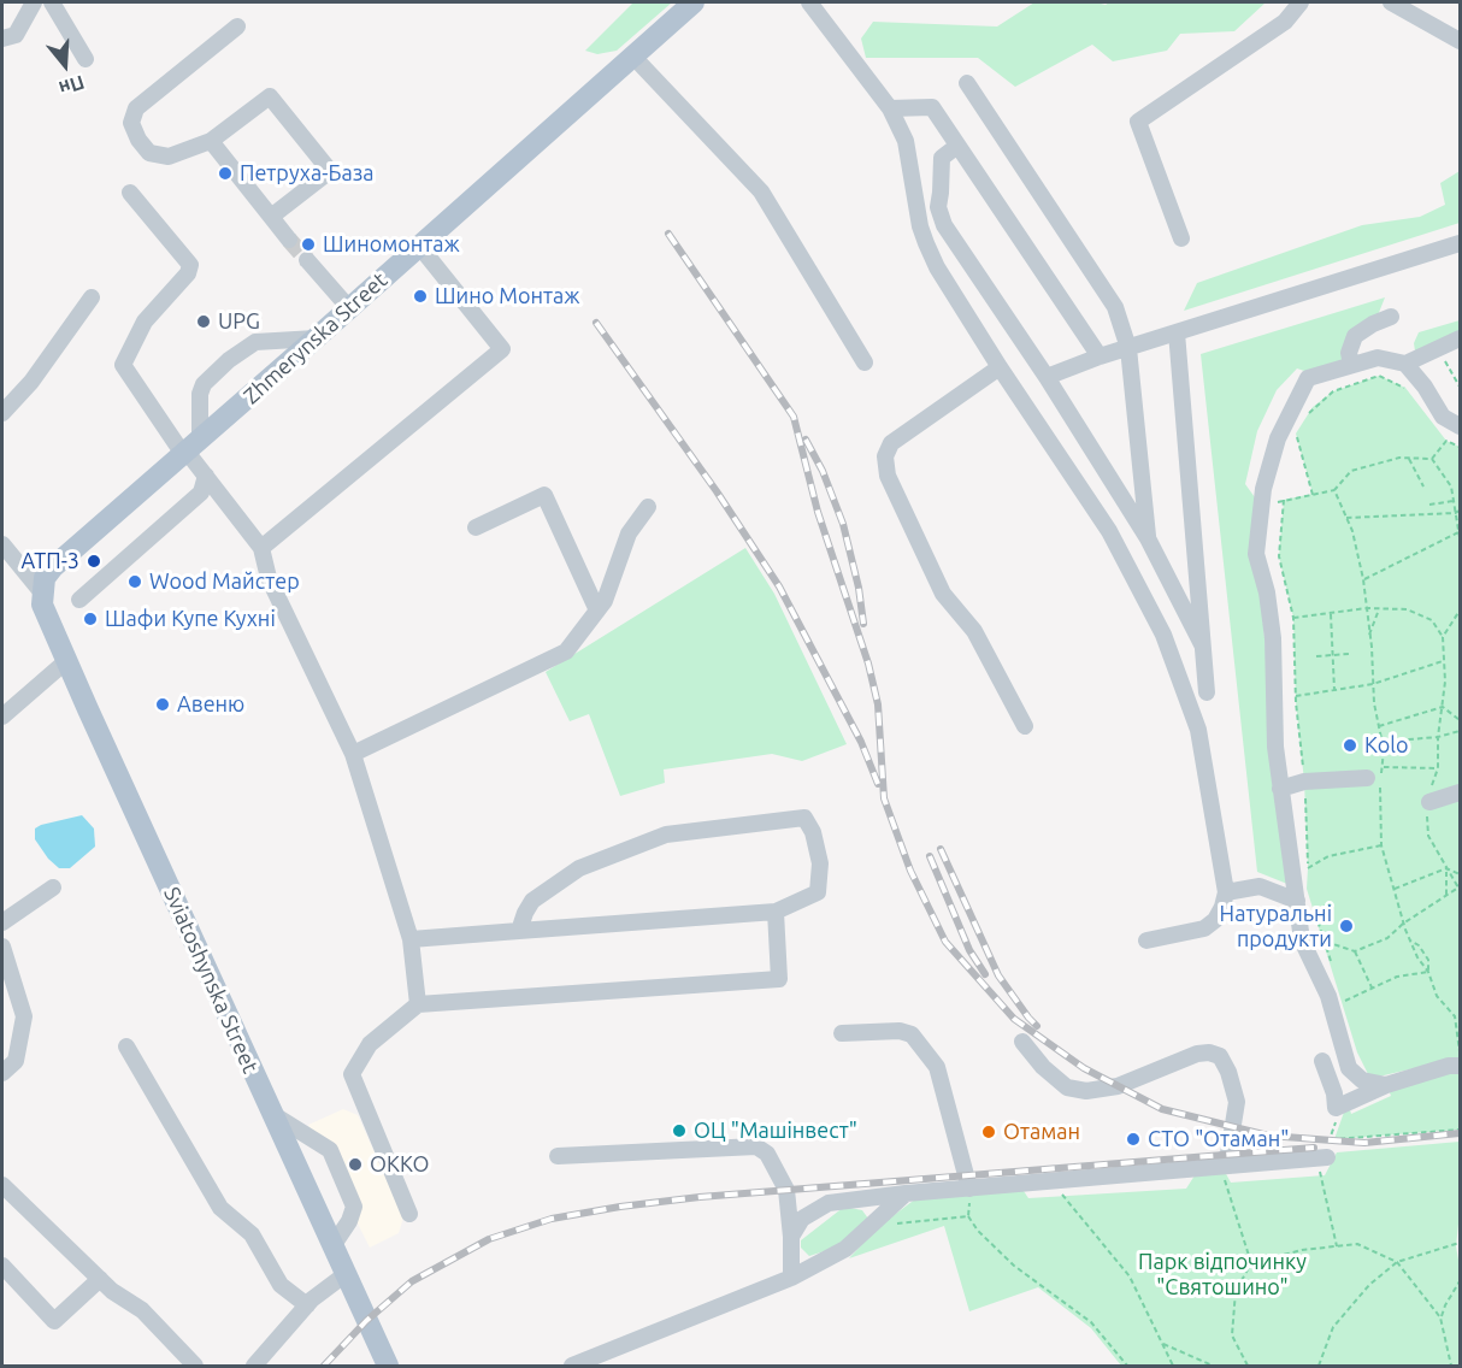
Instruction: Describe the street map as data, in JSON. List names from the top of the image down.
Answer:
{
  "streets": {
    "main road": ["Zhmerynska Street", "Sviatoshynska Street"]
  },
  "crossings": [
    ["Zhmerynska Street", "Sviatoshynska Street"]
  ],
  "parks": ["Парк відпочинку \"Святошино\""],
  "places": [
    "Петруха-База",
    "Шиномонтаж",
    "Шино Монтаж",
    "UPG",
    "АТП-3",
    "Wood Майстер",
    "Шафи Купе Кухні",
    "Авеню",
    "Kolo",
    "Натуральні продукти",
    "ОЦ \"Машінвест\"",
    "Отаман",
    "СТО \"Отаман\"",
    "ОККО"
  ],
  "north": "bottom"
}
